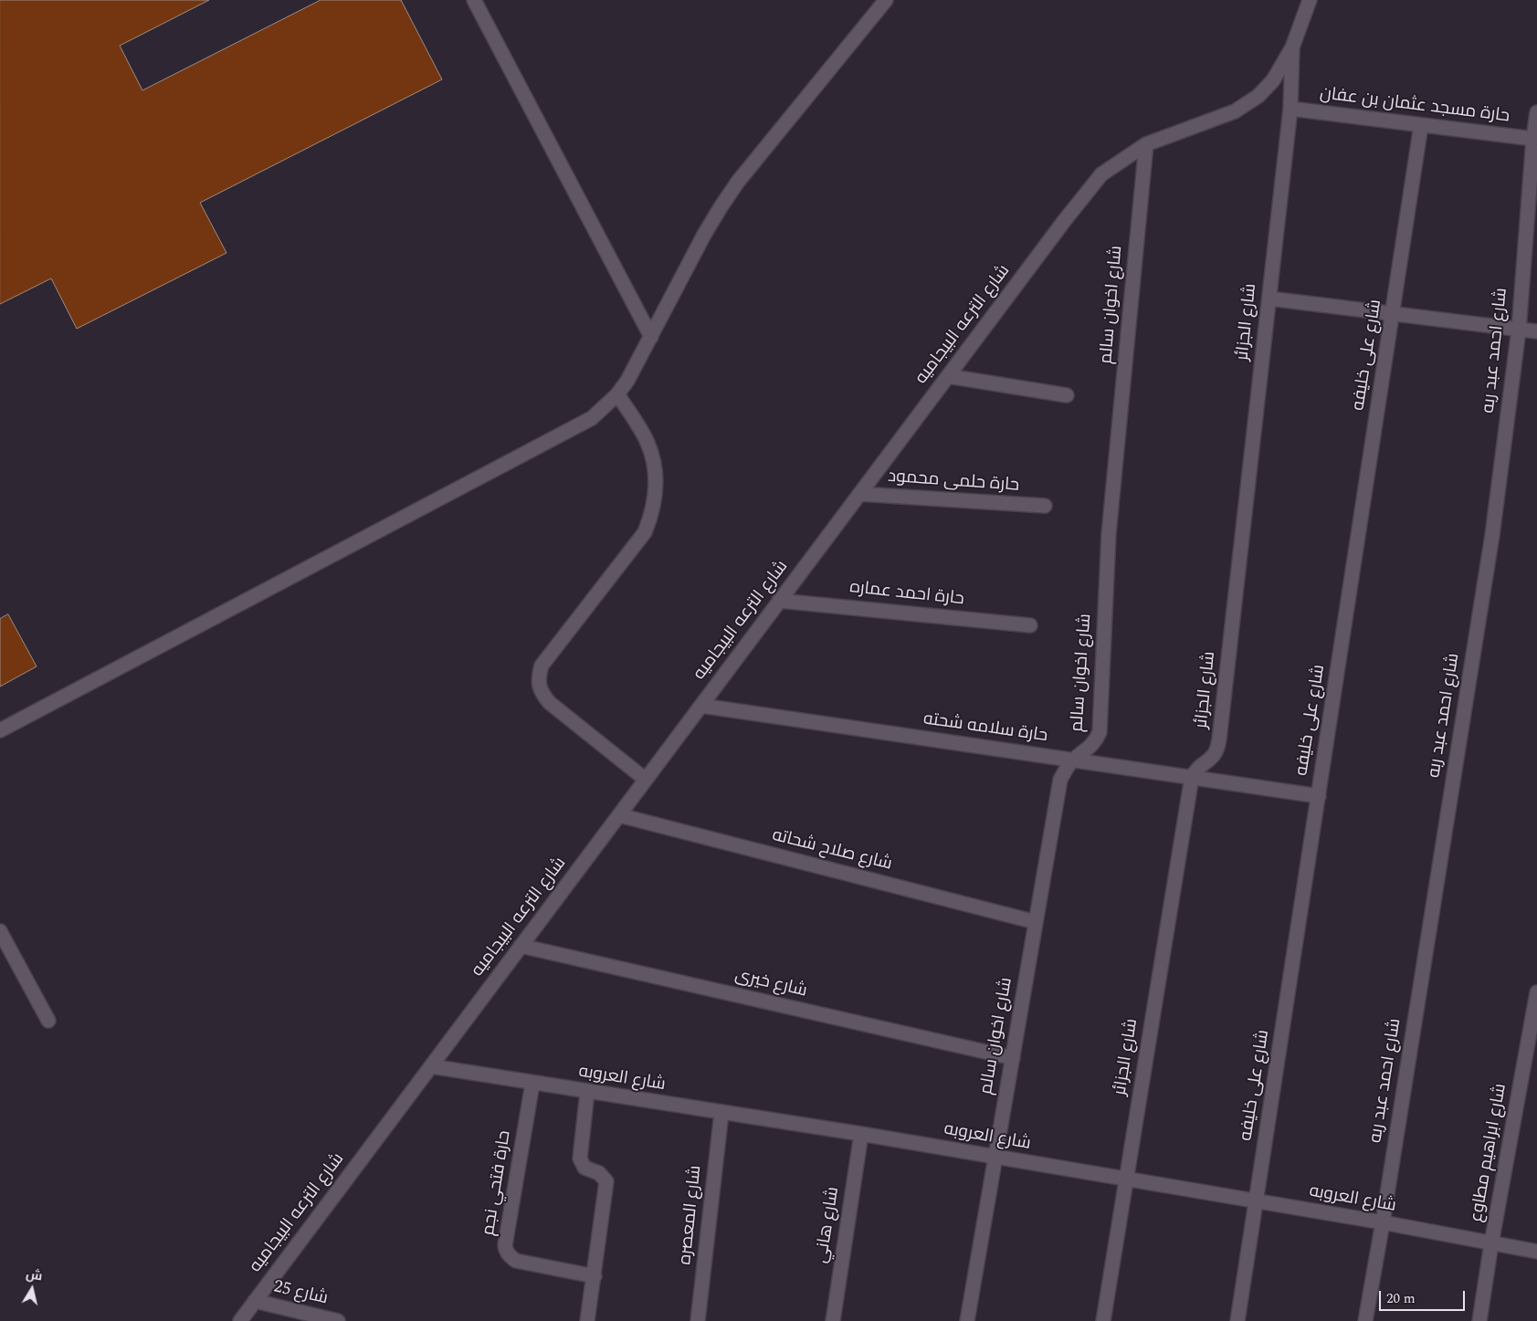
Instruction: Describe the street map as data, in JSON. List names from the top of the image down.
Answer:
{
  "streets": {
    "street": [
      "حارة مسجد عثمان بن عفان",
      "شارع اخوان سالم",
      "شارع الجزائر",
      "شارع الترعه البيجاميه",
      "شارع احمد عبد ربه",
      "شارع على خليفه",
      "حارة حلمى محمود",
      "حارة احمد عماره",
      "حارة سلامه شحته",
      "شارع صلاح شحاته",
      "شارع خيرى",
      "شارع العروبه",
      "شارع ابراهيم مطاوع",
      "حارة فتحي نجم",
      "شارع المعصره",
      "شارع هاني",
      "شارع 25"
    ]
  },
  "crossings": [
    ["حارة مسجد عثمان بن عفان", "شارع الجزائر"],
    ["حارة مسجد عثمان بن عفان", "شارع احمد عبد ربه"],
    ["حارة مسجد عثمان بن عفان", "شارع على خليفه"],
    ["شارع اخوان سالم", "شارع الترعه البيجاميه"],
    ["شارع اخوان سالم", "حارة سلامه شحته"],
    ["شارع اخوان سالم", "شارع صلاح شحاته"],
    ["شارع اخوان سالم", "شارع خيرى"],
    ["شارع اخوان سالم", "شارع العروبه"],
    ["شارع الجزائر", "شارع الترعه البيجاميه"],
    ["شارع الجزائر", "حارة سلامه شحته"],
    ["شارع الجزائر", "شارع العروبه"],
    ["شارع الترعه البيجاميه", "حارة حلمى محمود"],
    ["شارع الترعه البيجاميه", "حارة احمد عماره"],
    ["شارع الترعه البيجاميه", "حارة سلامه شحته"],
    ["شارع الترعه البيجاميه", "شارع صلاح شحاته"],
    ["شارع الترعه البيجاميه", "شارع خيرى"],
    ["شارع الترعه البيجاميه", "شارع العروبه"],
    ["شارع الترعه البيجاميه", "شارع 25"],
    ["شارع احمد عبد ربه", "شارع العروبه"],
    ["شارع على خليفه", "حارة سلامه شحته"],
    ["شارع على خليفه", "شارع العروبه"],
    ["شارع العروبه", "شارع ابراهيم مطاوع"],
    ["شارع العروبه", "حارة فتحي نجم"],
    ["شارع العروبه", "شارع المعصره"],
    ["شارع العروبه", "شارع هاني"]
  ],
  "scale_bar": "20 m",
  "north": "top"
}
